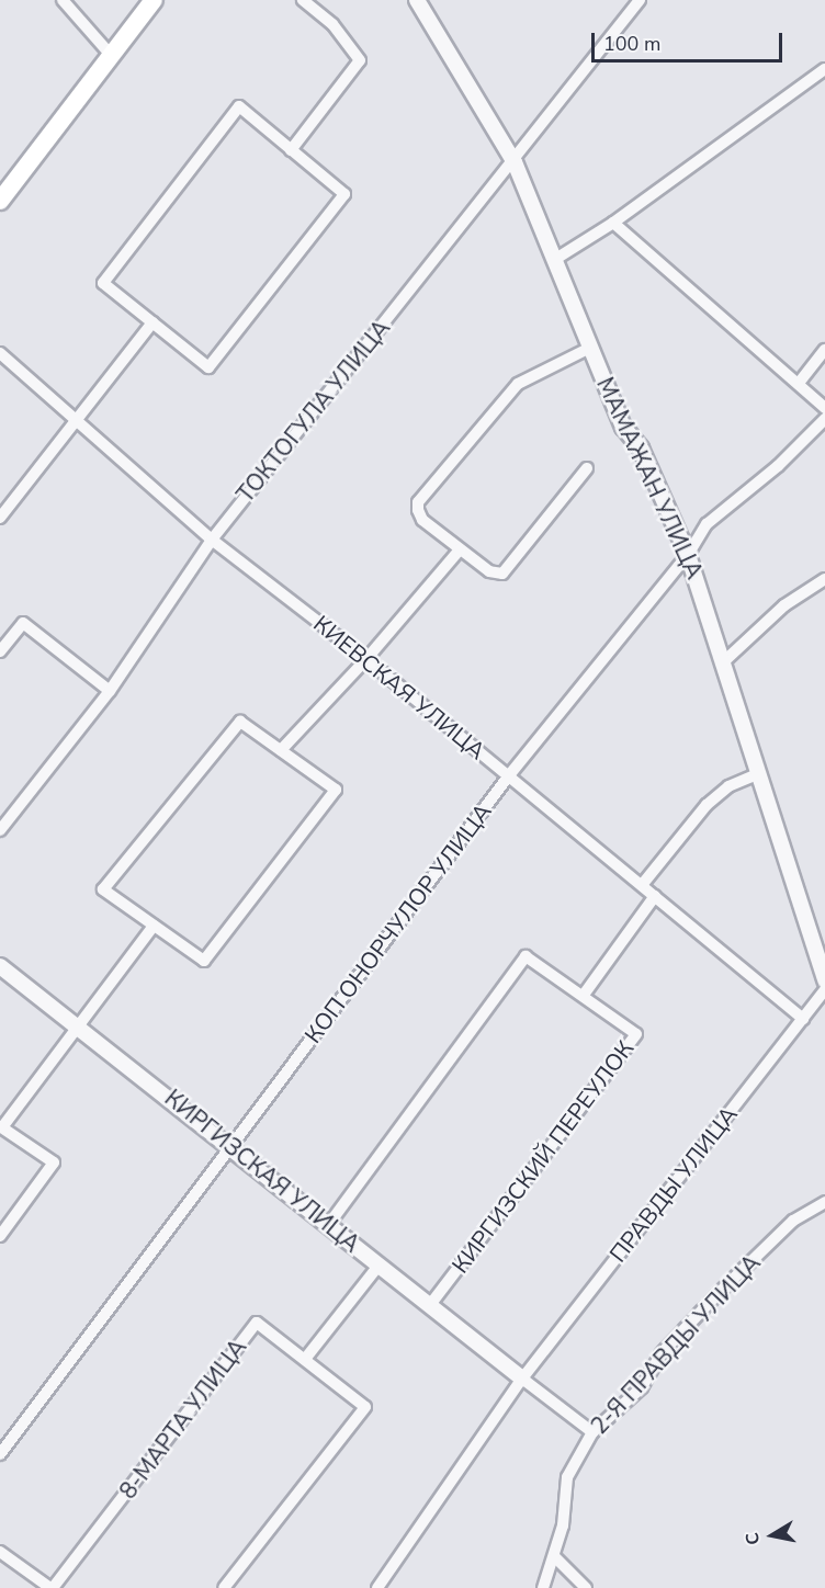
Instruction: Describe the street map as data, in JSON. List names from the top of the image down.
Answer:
{
  "streets": {
    "street": [
      "ТОКТОГУЛА УЛИЦА",
      "МАМАЖАН УЛИЦА",
      "КИЕВСКАЯ УЛИЦА",
      "КОП ОНОРЧУЛОР УЛИЦА",
      "КИРГИЗСКИЙ ПЕРЕУЛОК",
      "КИРГИЗСКАЯ УЛИЦА",
      "ПРАВДЫ УЛИЦА",
      "2-Я ПРАВДЫ УЛИЦА",
      "8-МАРТА УЛИЦА"
    ]
  },
  "crossings": [
    ["ТОКТОГУЛА УЛИЦА", "МАМАЖАН УЛИЦА"],
    ["ТОКТОГУЛА УЛИЦА", "КИЕВСКАЯ УЛИЦА"],
    ["МАМАЖАН УЛИЦА", "КОП ОНОРЧУЛОР УЛИЦА"],
    ["КИЕВСКАЯ УЛИЦА", "КОП ОНОРЧУЛОР УЛИЦА"],
    ["КИЕВСКАЯ УЛИЦА", "ПРАВДЫ УЛИЦА"],
    ["КОП ОНОРЧУЛОР УЛИЦА", "КИРГИЗСКАЯ УЛИЦА"],
    ["КИРГИЗСКИЙ ПЕРЕУЛОК", "КИРГИЗСКАЯ УЛИЦА"],
    ["КИРГИЗСКАЯ УЛИЦА", "ПРАВДЫ УЛИЦА"]
  ],
  "scale_bar": "100 m",
  "north": "left"
}
